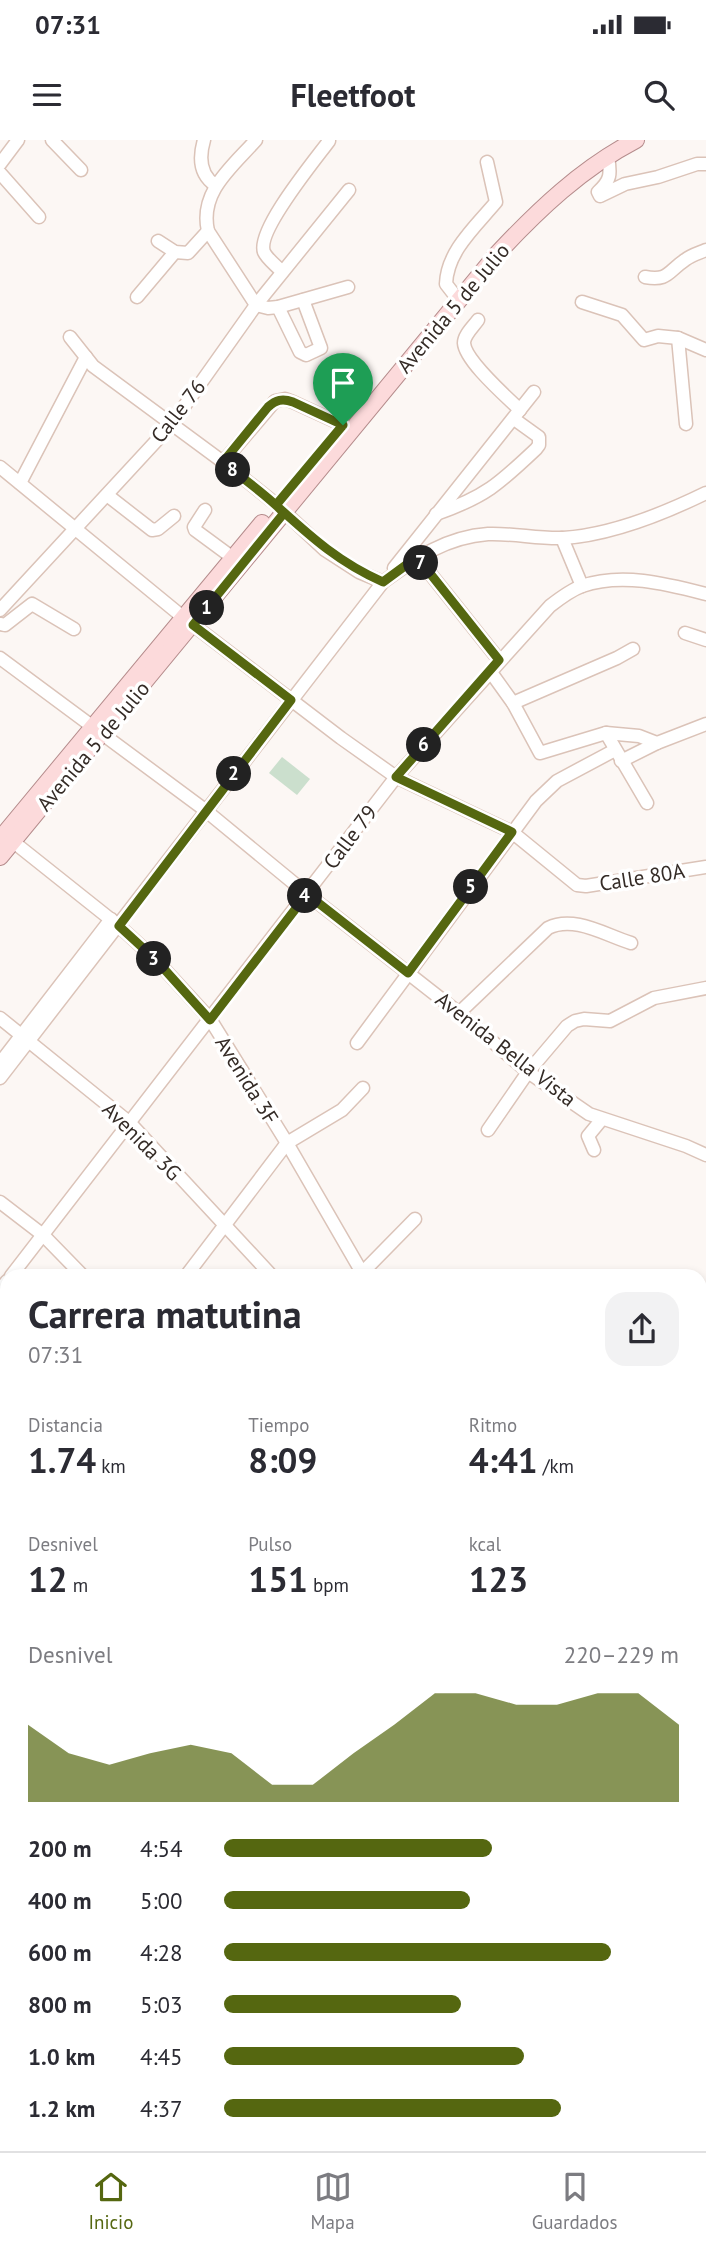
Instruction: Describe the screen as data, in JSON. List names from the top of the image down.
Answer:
{
  "streets": {
    "main road": ["Avenida 5 de Julio"],
    "street": [
      "Calle 76",
      "Calle 79",
      "Calle 80A",
      "Avenida Bella Vista",
      "Avenida 3F",
      "Avenida 3G"
    ]
  },
  "crossings": [
    ["Avenida 5 de Julio", "Calle 80A"],
    ["Avenida 5 de Julio", "Avenida Bella Vista"],
    ["Avenida 5 de Julio", "Avenida 3F"],
    ["Calle 76", "Calle 80A"],
    ["Calle 79", "Calle 80A"],
    ["Calle 79", "Avenida Bella Vista"],
    ["Calle 79", "Avenida 3F"],
    ["Calle 79", "Avenida 3G"]
  ],
  "page": {
    "status": "07:31",
    "header": "Fleetfoot",
    "pins": [
      "8",
      "7",
      "1",
      "6",
      "2",
      "5",
      "4",
      "3"
    ],
    "heading": ["Carrera matutina", "07:31"],
    "stats": [
      ["Distancia", "1.74 km"],
      ["Tiempo", "8:09"],
      ["Ritmo", "4:41 /km"],
      ["Desnivel", "12 m"],
      ["Pulso", "151 bpm"],
      ["kcal", "123"]
    ],
    "chart": ["Desnivel", "220–229 m"],
    "list": [
      {
        "name": "200 m",
        "note": "4:54"
      },
      {
        "name": "400 m",
        "note": "5:00"
      },
      {
        "name": "600 m",
        "note": "4:28"
      },
      {
        "name": "800 m",
        "note": "5:03"
      },
      {
        "name": "1.0 km",
        "note": "4:45"
      },
      {
        "name": "1.2 km",
        "note": "4:37"
      }
    ],
    "tabs": ["Inicio", "Mapa", "Guardados"]
  }
}
